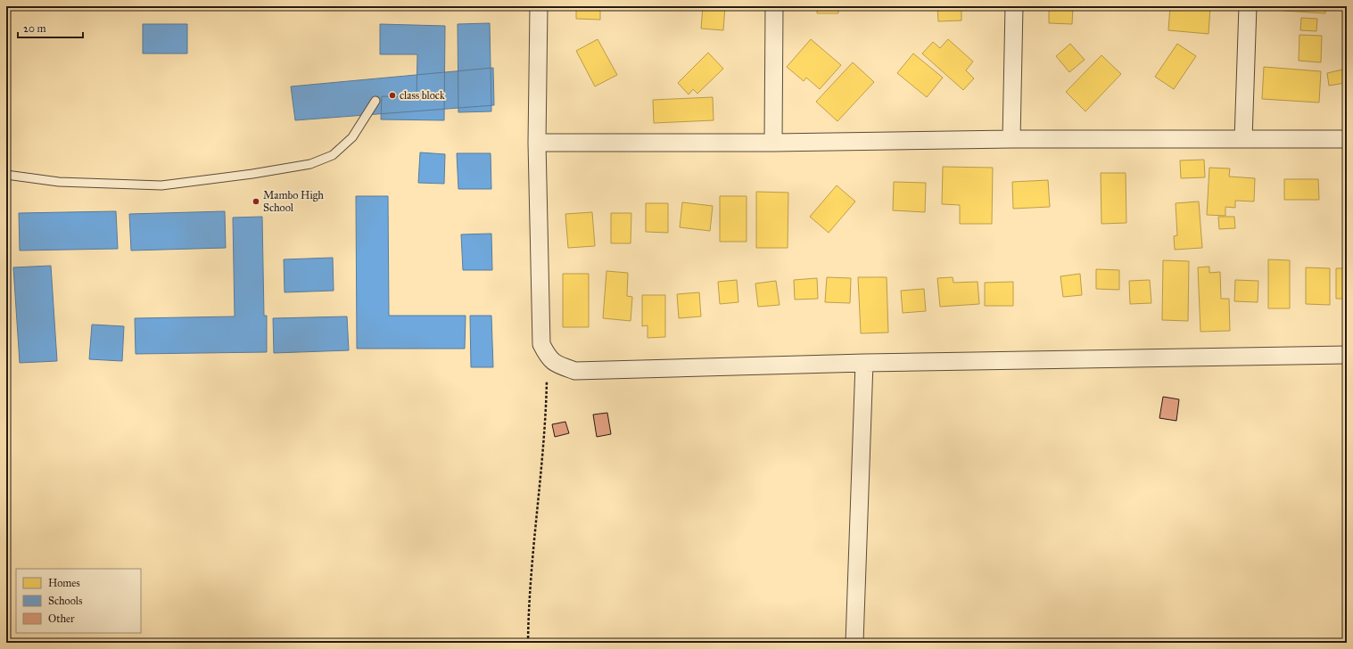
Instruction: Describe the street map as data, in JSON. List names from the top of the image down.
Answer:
{
  "places": ["class block", "Mambo High School"],
  "legend": ["Homes", "Schools", "Other"],
  "scale_bar": "20 m"
}
